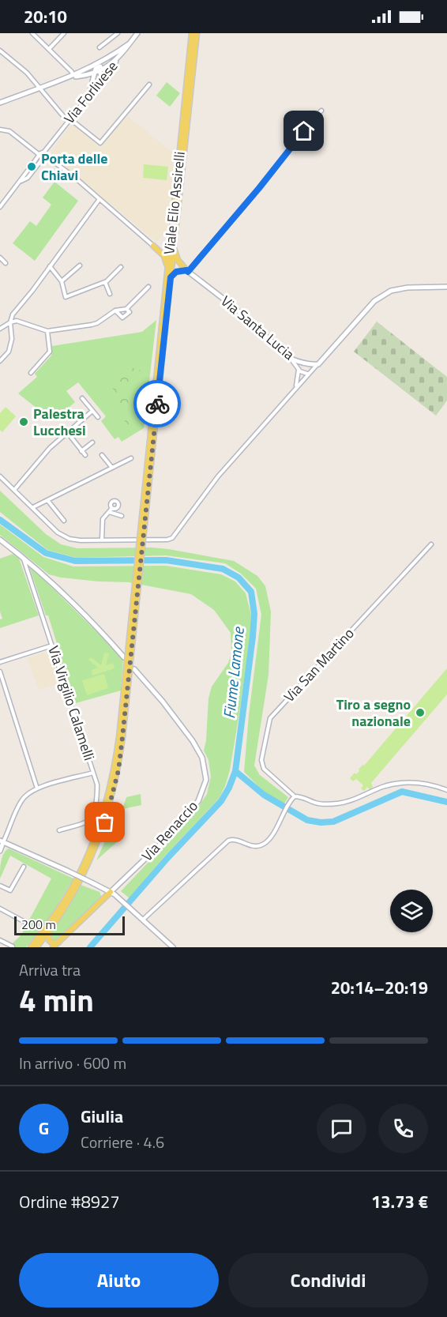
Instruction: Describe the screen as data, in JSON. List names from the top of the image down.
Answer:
{
  "streets": {
    "main road": ["Viale Elio Assirelli"],
    "street": [
      "Via Forlivese",
      "Via Santa Lucia",
      "Via San Martino",
      "Via Virgilio Calamelli",
      "Via Renaccio"
    ]
  },
  "water": ["Fiume Lamone"],
  "places": ["Porta delle Chiavi", "Palestra Lucchesi", "Tiro a segno nazionale"],
  "scale_bar": "200 m",
  "page": {
    "status": "20:10",
    "scale": "200 m",
    "heading": ["4 min", "Arriva tra", "20:14–20:19"],
    "panel": [
      "Giulia",
      "Corriere · 4.6",
      "Ordine #8927",
      "13.73 €"
    ],
    "bar": "In arrivo · 600 m",
    "round": "G",
    "buttons": ["Aiuto", "Condividi"]
  }
}
